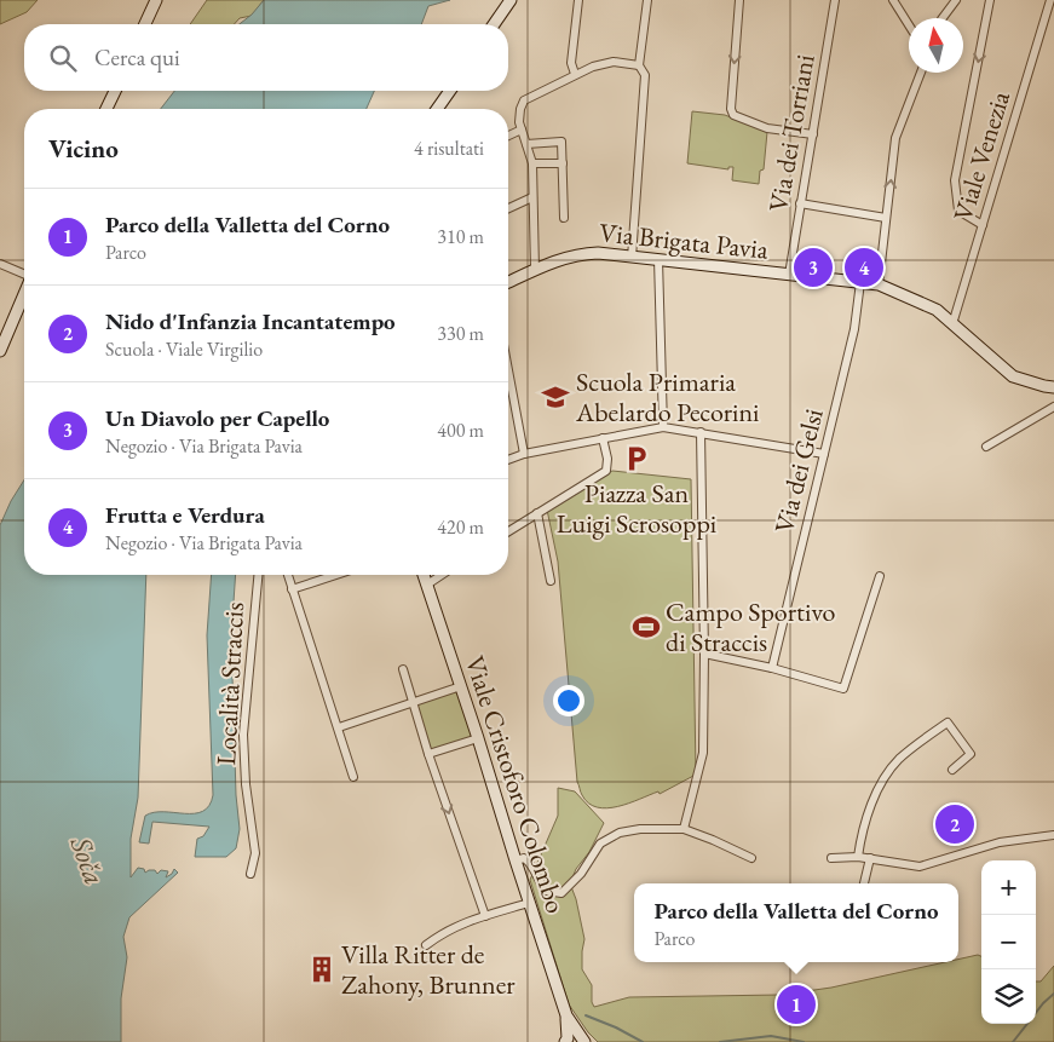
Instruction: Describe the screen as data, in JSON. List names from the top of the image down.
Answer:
{
  "streets": {
    "street": [
      "Via dei Torriani",
      "Viale Venezia",
      "Via Brigata Pavia",
      "Via dei Gelsi",
      "Località Straccis",
      "Viale Cristoforo Colombo"
    ]
  },
  "crossings": [
    ["Via dei Torriani", "Via Brigata Pavia"],
    ["Viale Venezia", "Via Brigata Pavia"],
    ["Via Brigata Pavia", "Via dei Gelsi"]
  ],
  "water": ["Soča"],
  "places": {
    "school or university": ["Scuola Primaria Abelardo Pecorini"],
    "parking": ["Piazza San Luigi Scrosoppi"],
    "sports": ["Campo Sportivo di Straccis"],
    "building": ["Villa Ritter de Zahony, Brunner"]
  },
  "north": "top",
  "page": {
    "search": "Cerca qui",
    "heading": ["Vicino", "4 risultati"],
    "list": [
      {
        "mark": "1",
        "name": "Parco della Valletta del Corno",
        "note": "Parco",
        "value": "310 m"
      },
      {
        "mark": "2",
        "name": "Nido d'Infanzia Incantatempo",
        "note": "Scuola · Viale Virgilio",
        "value": "330 m"
      },
      {
        "mark": "3",
        "name": "Un Diavolo per Capello",
        "note": "Negozio · Via Brigata Pavia",
        "value": "400 m"
      },
      {
        "mark": "4",
        "name": "Frutta e Verdura",
        "note": "Negozio · Via Brigata Pavia",
        "value": "420 m"
      }
    ],
    "pins": [
      "3",
      "4",
      "2",
      "1"
    ],
    "map_buttons": ["+", "−"],
    "popup": ["Parco della Valletta del Corno", "Parco"]
  }
}
